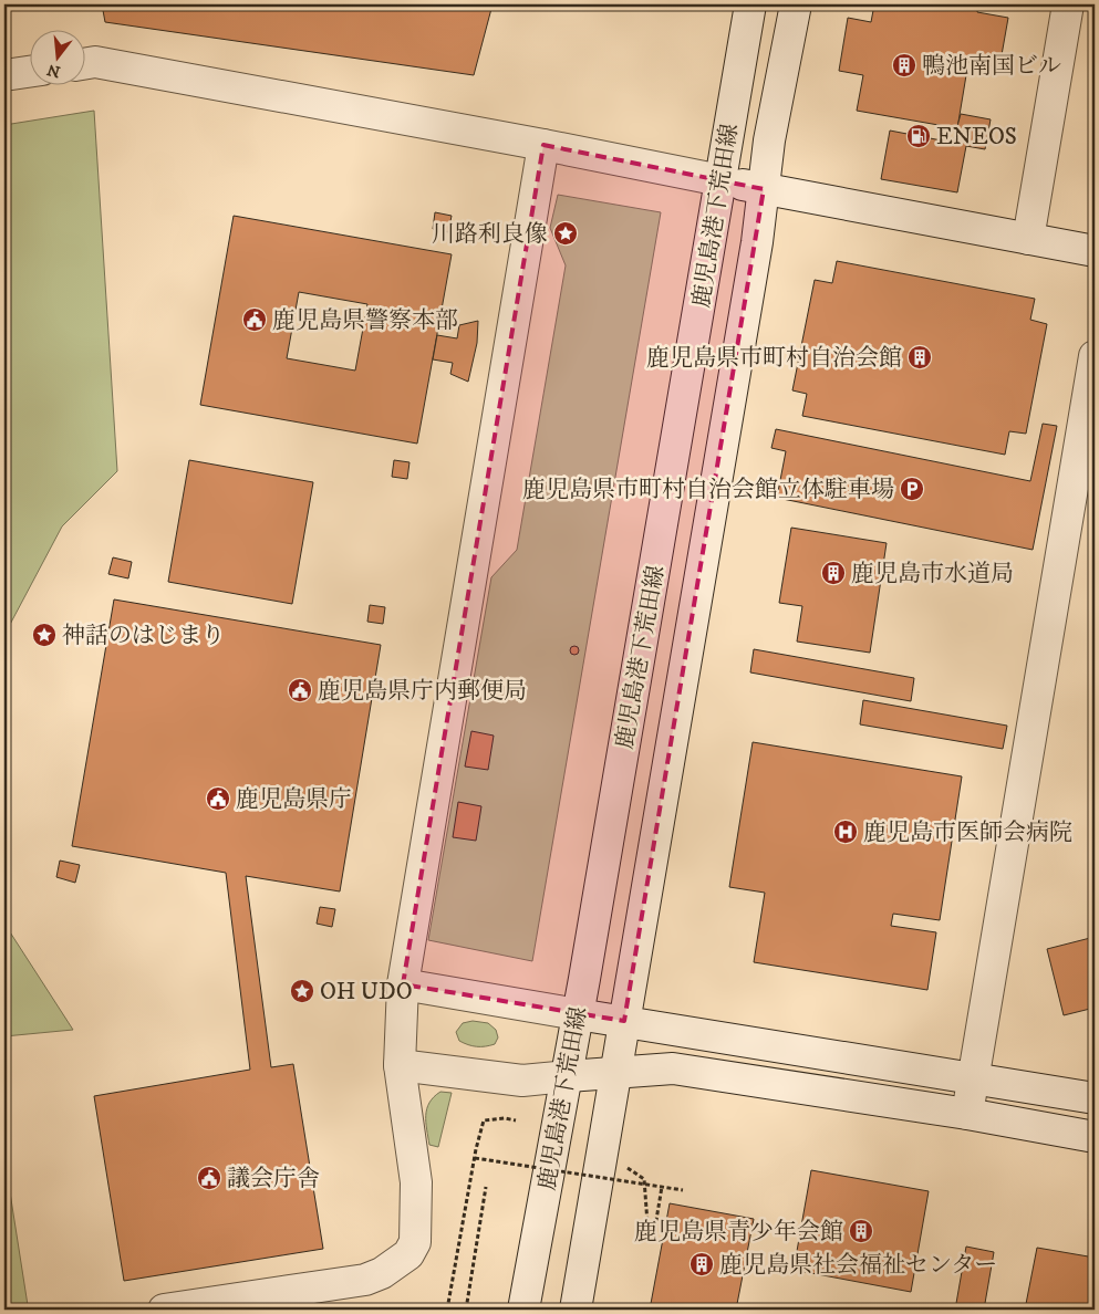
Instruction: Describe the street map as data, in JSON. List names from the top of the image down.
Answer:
{
  "streets": {
    "street": ["鹿児島港下荒田線"]
  },
  "places": {
    "building": [
      "鴨池南国ビル",
      "鹿児島県市町村自治会館",
      "鹿児島市水道局",
      "鹿児島県青少年会館",
      "鹿児島県社会福祉センター"
    ],
    "fuel station": ["ENEOS"],
    "place": ["川路利良像", "神話のはじまり", "OH UDO"],
    "public building": [
      "鹿児島県警察本部",
      "鹿児島県庁内郵便局",
      "鹿児島県庁",
      "議会庁舎"
    ],
    "parking": ["鹿児島県市町村自治会館立体駐車場"],
    "hospital": ["鹿児島市医師会病院"]
  },
  "north": "bottom"
}
